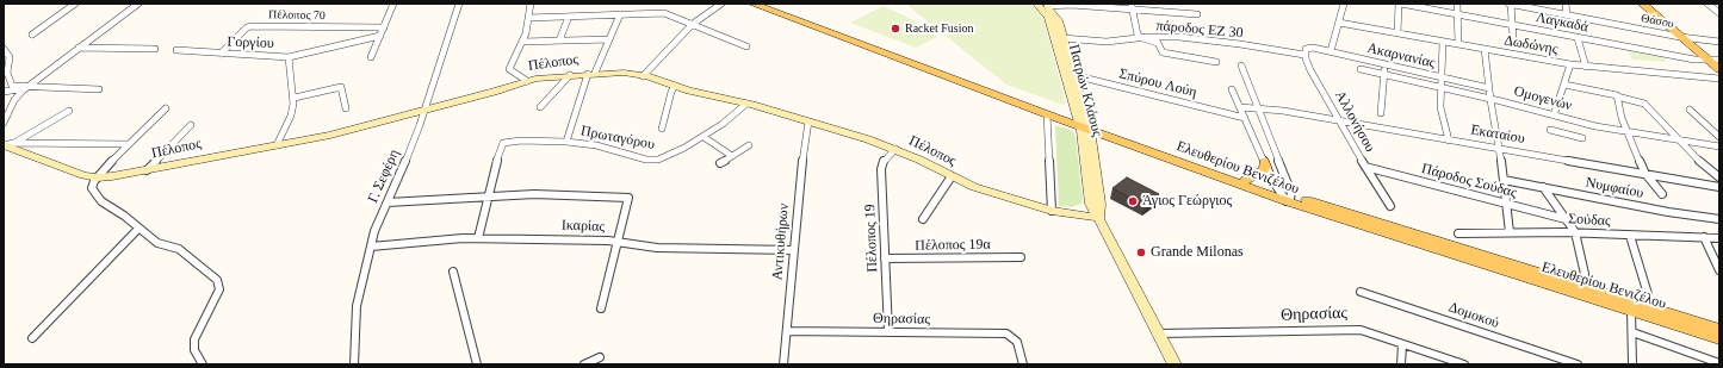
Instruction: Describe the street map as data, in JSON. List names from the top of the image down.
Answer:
{
  "streets": {
    "main road": ["Ελευθερίου Βενιζέλου"],
    "street": [
      "Πέλοπος 70",
      "Θάσου",
      "Λαγκαδά",
      "πάροδος ΕΖ 30",
      "Γοργίου",
      "Δωδώνης",
      "Ακαρνανίας",
      "Πέλοπος",
      "Σπύρου Λούη",
      "Πατρών Κλάους",
      "Ομογενών",
      "Αλλονήσου",
      "Εκαταίου",
      "Πρωταγόρου",
      "Γ. Σεφέρη",
      "Πάροδος Σούδας",
      "Νυμφαίου",
      "Σούδας",
      "Ικαρίας",
      "Πέλοπος 19",
      "Αντικυθήρων",
      "Πέλοπος 19α",
      "Θηρασίας",
      "Δομοκού"
    ]
  },
  "crossings": [
    ["Πέλοπος 70", "Γοργίου"],
    ["πάροδος ΕΖ 30", "Ακαρνανίας"],
    ["πάροδος ΕΖ 30", "Πατρών Κλάους"],
    ["πάροδος ΕΖ 30", "Αλλονήσου"],
    ["Γοργίου", "Πέλοπος"],
    ["Ακαρνανίας", "Αλλονήσου"],
    ["Πέλοπος", "Πατρών Κλάους"],
    ["Πέλοπος", "Πρωταγόρου"],
    ["Πέλοπος", "Γ. Σεφέρη"],
    ["Πέλοπος", "Πέλοπος 19"],
    ["Πέλοπος", "Αντικυθήρων"],
    ["Σπύρου Λούη", "Πατρών Κλάους"],
    ["Πατρών Κλάους", "Ελευθερίου Βενιζέλου"],
    ["Πατρών Κλάους", "Θηρασίας"],
    ["Αλλονήσου", "Εκαταίου"],
    ["Αλλονήσου", "Πάροδος Σούδας"],
    ["Γ. Σεφέρη", "Ικαρίας"],
    ["Ικαρίας", "Αντικυθήρων"],
    ["Πέλοπος 19", "Πέλοπος 19α"],
    ["Πέλοπος 19", "Θηρασίας"],
    ["Αντικυθήρων", "Θηρασίας"]
  ],
  "places": ["Racket Fusion", "Άγιος Γεώργιος", "Grande Milonas"]
}
